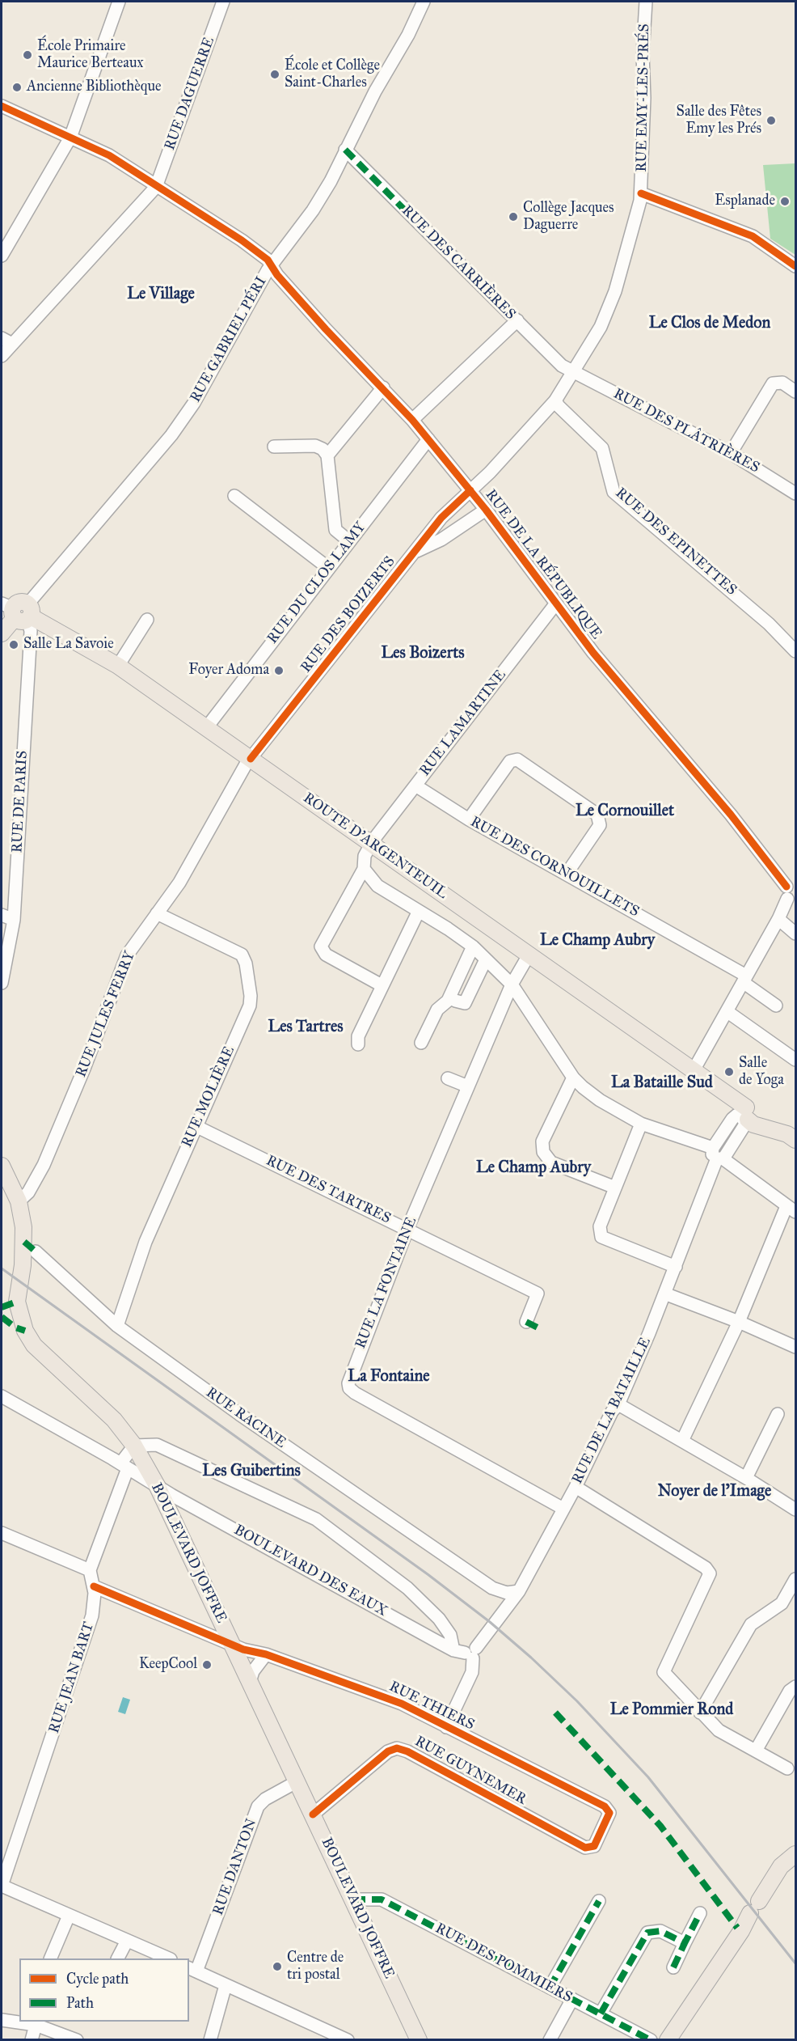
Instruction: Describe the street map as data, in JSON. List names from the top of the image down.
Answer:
{
  "streets": {
    "main road": ["ROUTE D'ARGENTEUIL", "BOULEVARD JOFFRE"],
    "street": [
      "RUE DAGUERRE",
      "RUE EMY-LES-PRÉS",
      "RUE DES CARRIÈRES",
      "RUE GABRIEL PÉRI",
      "RUE DES PLÂTRIÈRES",
      "RUE DES EPINETTES",
      "RUE DE LA RÉPUBLIQUE",
      "RUE DU CLOS LAMY",
      "RUE DES BOIZERTS",
      "RUE LAMARTINE",
      "RUE DE PARIS",
      "RUE DES CORNOUILLETS",
      "RUE JULES FERRY",
      "RUE MOLIÈRE",
      "RUE DES TARTRES",
      "RUE LA FONTAINE",
      "RUE DE LA BATAILLE",
      "RUE RACINE",
      "BOULEVARD DES EAUX",
      "RUE JEAN BART",
      "RUE THIERS",
      "RUE GUYNEMER",
      "RUE DANTON",
      "RUE DES POMMIERS"
    ]
  },
  "crossings": [
    ["RUE DAGUERRE", "RUE DE LA RÉPUBLIQUE"],
    ["RUE EMY-LES-PRÉS", "RUE DES CARRIÈRES"],
    ["RUE EMY-LES-PRÉS", "RUE DES PLÂTRIÈRES"],
    ["RUE EMY-LES-PRÉS", "RUE DES EPINETTES"],
    ["RUE EMY-LES-PRÉS", "RUE DE LA RÉPUBLIQUE"],
    ["RUE EMY-LES-PRÉS", "RUE DES BOIZERTS"],
    ["RUE DES CARRIÈRES", "RUE GABRIEL PÉRI"],
    ["RUE DES CARRIÈRES", "RUE DES PLÂTRIÈRES"],
    ["RUE GABRIEL PÉRI", "RUE DE LA RÉPUBLIQUE"],
    ["RUE GABRIEL PÉRI", "RUE DE PARIS"],
    ["RUE GABRIEL PÉRI", "ROUTE D'ARGENTEUIL"],
    ["RUE DE LA RÉPUBLIQUE", "RUE DU CLOS LAMY"],
    ["RUE DE LA RÉPUBLIQUE", "RUE DES BOIZERTS"],
    ["RUE DE LA RÉPUBLIQUE", "RUE LAMARTINE"],
    ["RUE DE LA RÉPUBLIQUE", "ROUTE D'ARGENTEUIL"],
    ["RUE DE LA RÉPUBLIQUE", "RUE DES CORNOUILLETS"],
    ["RUE DU CLOS LAMY", "ROUTE D'ARGENTEUIL"],
    ["RUE DES BOIZERTS", "ROUTE D'ARGENTEUIL"],
    ["RUE DES BOIZERTS", "RUE JULES FERRY"],
    ["RUE LAMARTINE", "ROUTE D'ARGENTEUIL"],
    ["RUE LAMARTINE", "RUE DES CORNOUILLETS"],
    ["RUE DE PARIS", "ROUTE D'ARGENTEUIL"],
    ["ROUTE D'ARGENTEUIL", "RUE JULES FERRY"],
    ["ROUTE D'ARGENTEUIL", "RUE LA FONTAINE"],
    ["ROUTE D'ARGENTEUIL", "RUE DE LA BATAILLE"],
    ["RUE JULES FERRY", "RUE MOLIÈRE"],
    ["RUE JULES FERRY", "BOULEVARD JOFFRE"],
    ["RUE MOLIÈRE", "RUE DES TARTRES"],
    ["RUE MOLIÈRE", "RUE RACINE"],
    ["RUE DES TARTRES", "RUE LA FONTAINE"],
    ["RUE LA FONTAINE", "RUE DE LA BATAILLE"],
    ["RUE DE LA BATAILLE", "RUE RACINE"],
    ["RUE DE LA BATAILLE", "BOULEVARD DES EAUX"],
    ["RUE DE LA BATAILLE", "RUE THIERS"],
    ["BOULEVARD JOFFRE", "BOULEVARD DES EAUX"],
    ["BOULEVARD JOFFRE", "RUE THIERS"],
    ["BOULEVARD JOFFRE", "RUE GUYNEMER"],
    ["BOULEVARD JOFFRE", "RUE DANTON"],
    ["BOULEVARD JOFFRE", "RUE DES POMMIERS"],
    ["RUE JEAN BART", "RUE THIERS"],
    ["RUE THIERS", "RUE GUYNEMER"]
  ],
  "districts": [
    "Le Village",
    "Le Clos de Medon",
    "Les Boizerts",
    "Le Cornouillet",
    "Le Champ Aubry",
    "Les Tartres",
    "La Bataille Sud",
    "Le Champ Aubry",
    "La Fontaine",
    "Les Guibertins",
    "Noyer de l'Image",
    "Le Pommier Rond"
  ],
  "places": [
    "École Primaire Maurice Berteaux",
    "École et Collège Saint-Charles",
    "Ancienne Bibliothèque",
    "Salle des Fêtes Emy les Prés",
    "Esplanade",
    "Collège Jacques Daguerre",
    "Salle La Savoie",
    "Foyer Adoma",
    "Salle de Yoga",
    "KeepCool",
    "Centre de tri postal"
  ],
  "legend": ["Cycle path", "Path"]
}
